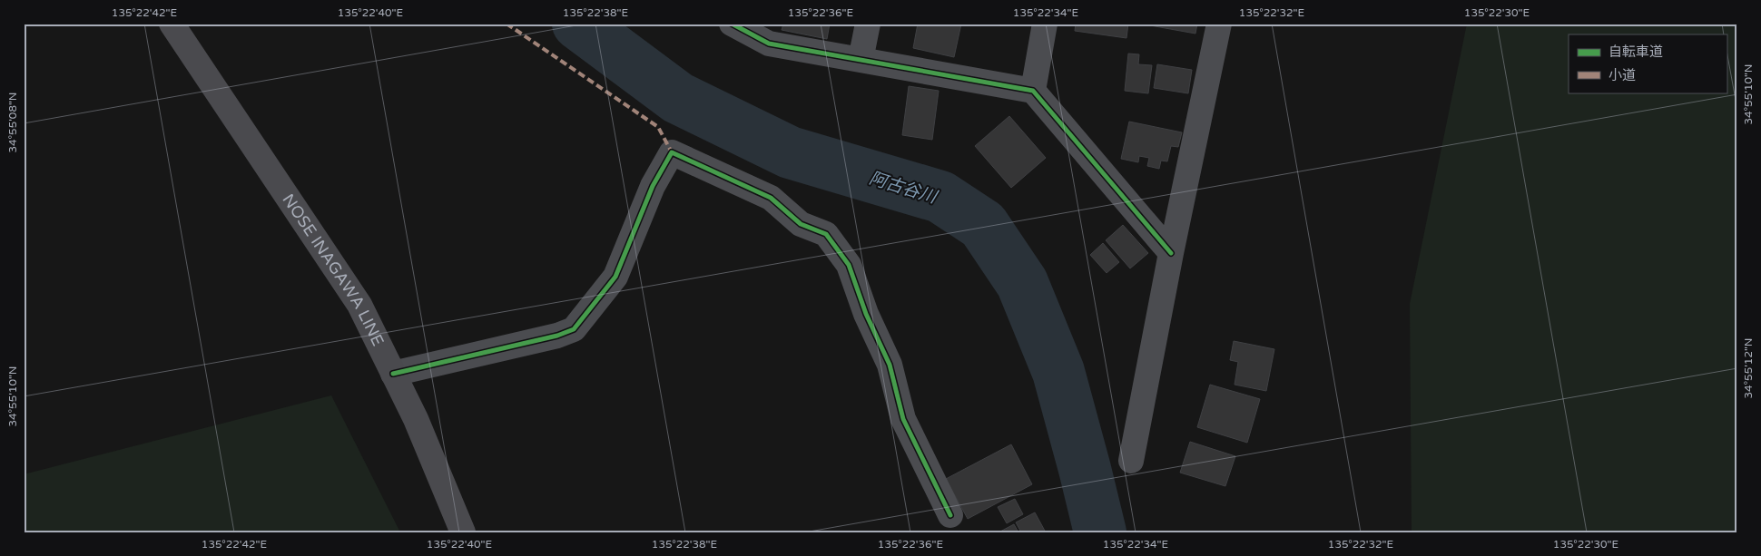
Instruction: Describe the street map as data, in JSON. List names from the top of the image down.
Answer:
{
  "streets": {
    "main road": ["NOSE INAGAWA LINE"]
  },
  "water": ["阿古谷川"],
  "legend": ["自転車道", "小道"],
  "coordinates": [
    "135°22'42\"E",
    "135°22'40\"E",
    "135°22'38\"E",
    "135°22'36\"E",
    "135°22'34\"E",
    "135°22'32\"E",
    "135°22'30\"E",
    "34°55'10\"N",
    "34°55'08\"N",
    "34°55'12\"N"
  ]
}
